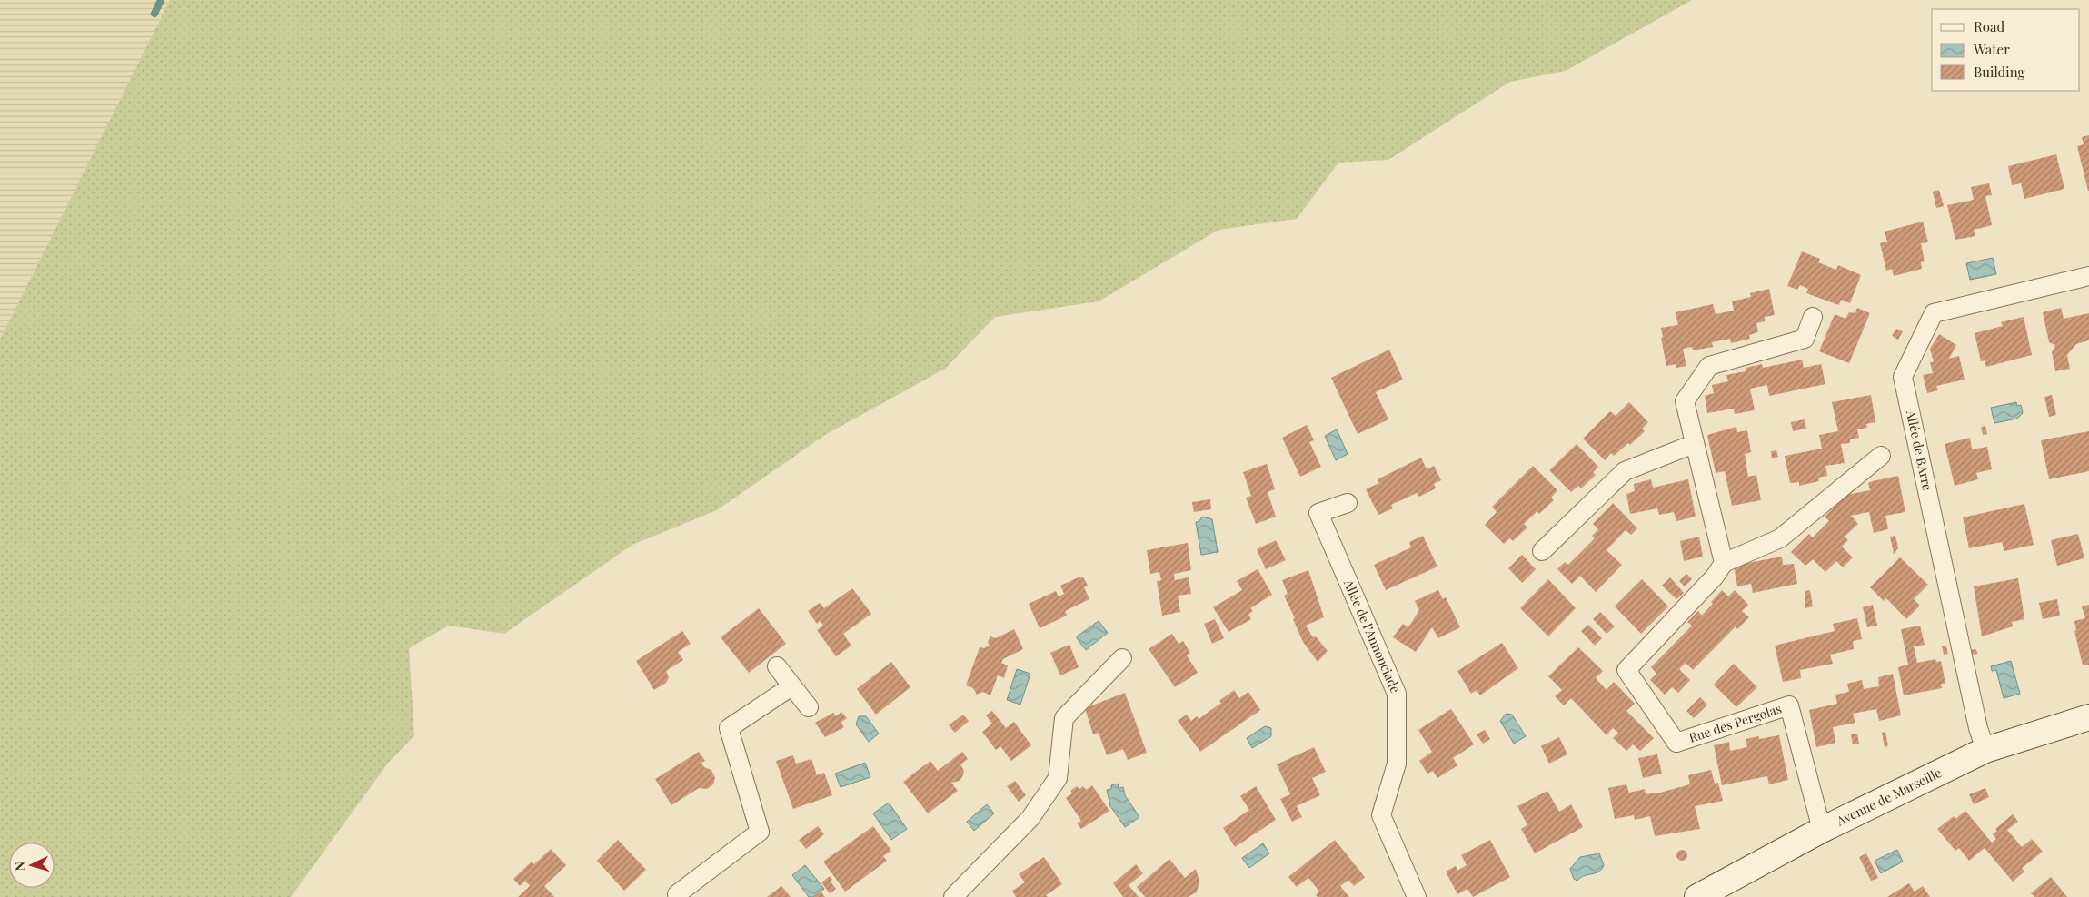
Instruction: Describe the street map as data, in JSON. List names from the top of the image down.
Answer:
{
  "streets": {
    "street": [
      "Allée de BArre",
      "Allée de l’Annonciade",
      "Rue des Pergolas",
      "Avenue de Marseille"
    ]
  },
  "crossings": [
    ["Allée de BArre", "Avenue de Marseille"],
    ["Rue des Pergolas", "Avenue de Marseille"]
  ],
  "legend": ["Road", "Water", "Building"],
  "north": "left"
}
